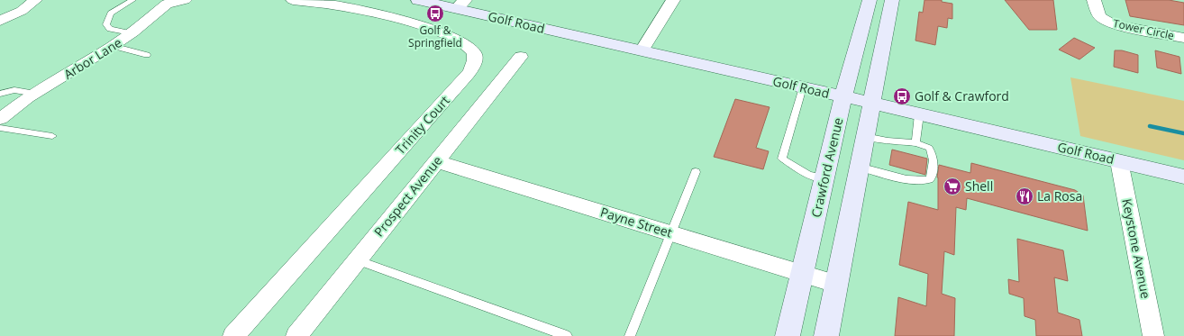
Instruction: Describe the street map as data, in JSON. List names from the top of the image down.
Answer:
{
  "streets": {
    "main road": ["Golf Road", "Crawford Avenue"],
    "street": [
      "Tower Circle",
      "Arbor Lane",
      "Trinity Court",
      "Prospect Avenue",
      "Payne Street",
      "Keystone Avenue"
    ]
  },
  "crossings": [
    ["Golf Road", "Crawford Avenue"],
    ["Golf Road", "Keystone Avenue"],
    ["Crawford Avenue", "Payne Street"],
    ["Prospect Avenue", "Payne Street"]
  ],
  "places": {
    "bus stop": ["Golf & Springfield", "Golf & Crawford"],
    "supermarket": ["Shell"],
    "restaurant": ["La Rosa"]
  }
}
